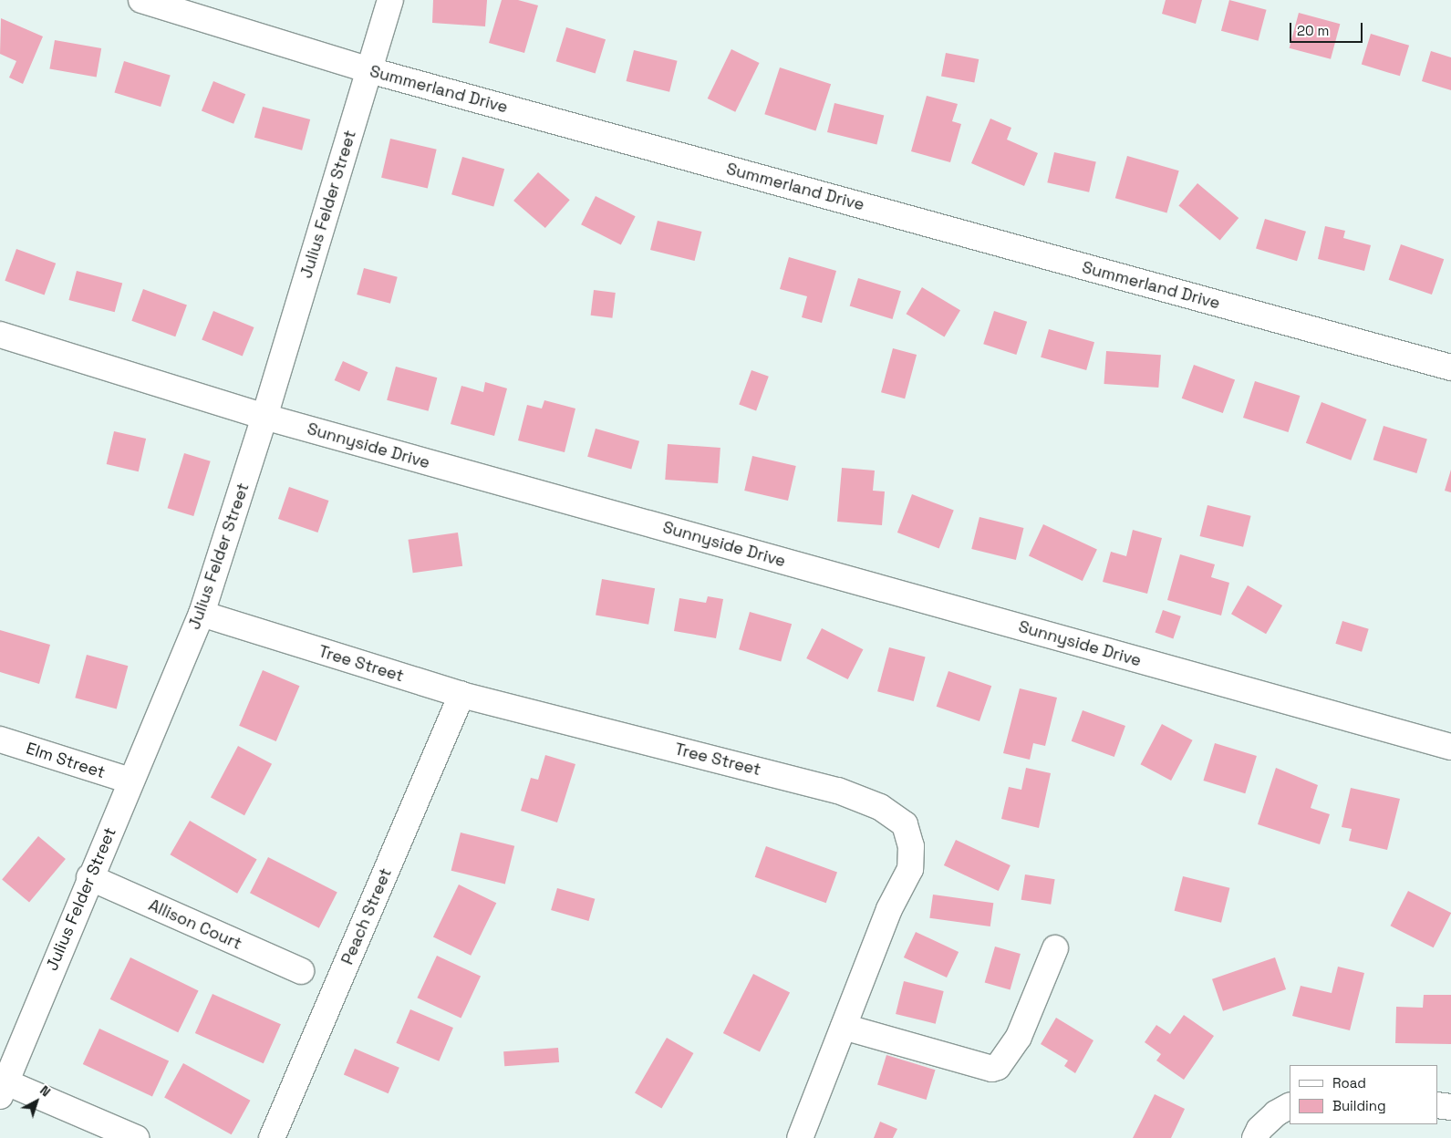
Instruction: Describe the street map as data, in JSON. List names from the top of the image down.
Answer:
{
  "streets": {
    "street": [
      "Summerland Drive",
      "Julius Felder Street",
      "Sunnyside Drive",
      "Tree Street",
      "Elm Street",
      "Peach Street",
      "Allison Court"
    ]
  },
  "crossings": [
    ["Summerland Drive", "Julius Felder Street"],
    ["Julius Felder Street", "Sunnyside Drive"],
    ["Julius Felder Street", "Tree Street"],
    ["Julius Felder Street", "Elm Street"],
    ["Julius Felder Street", "Allison Court"],
    ["Tree Street", "Peach Street"]
  ],
  "legend": ["Road", "Building"],
  "scale_bar": "20 m",
  "north": "top right"
}
